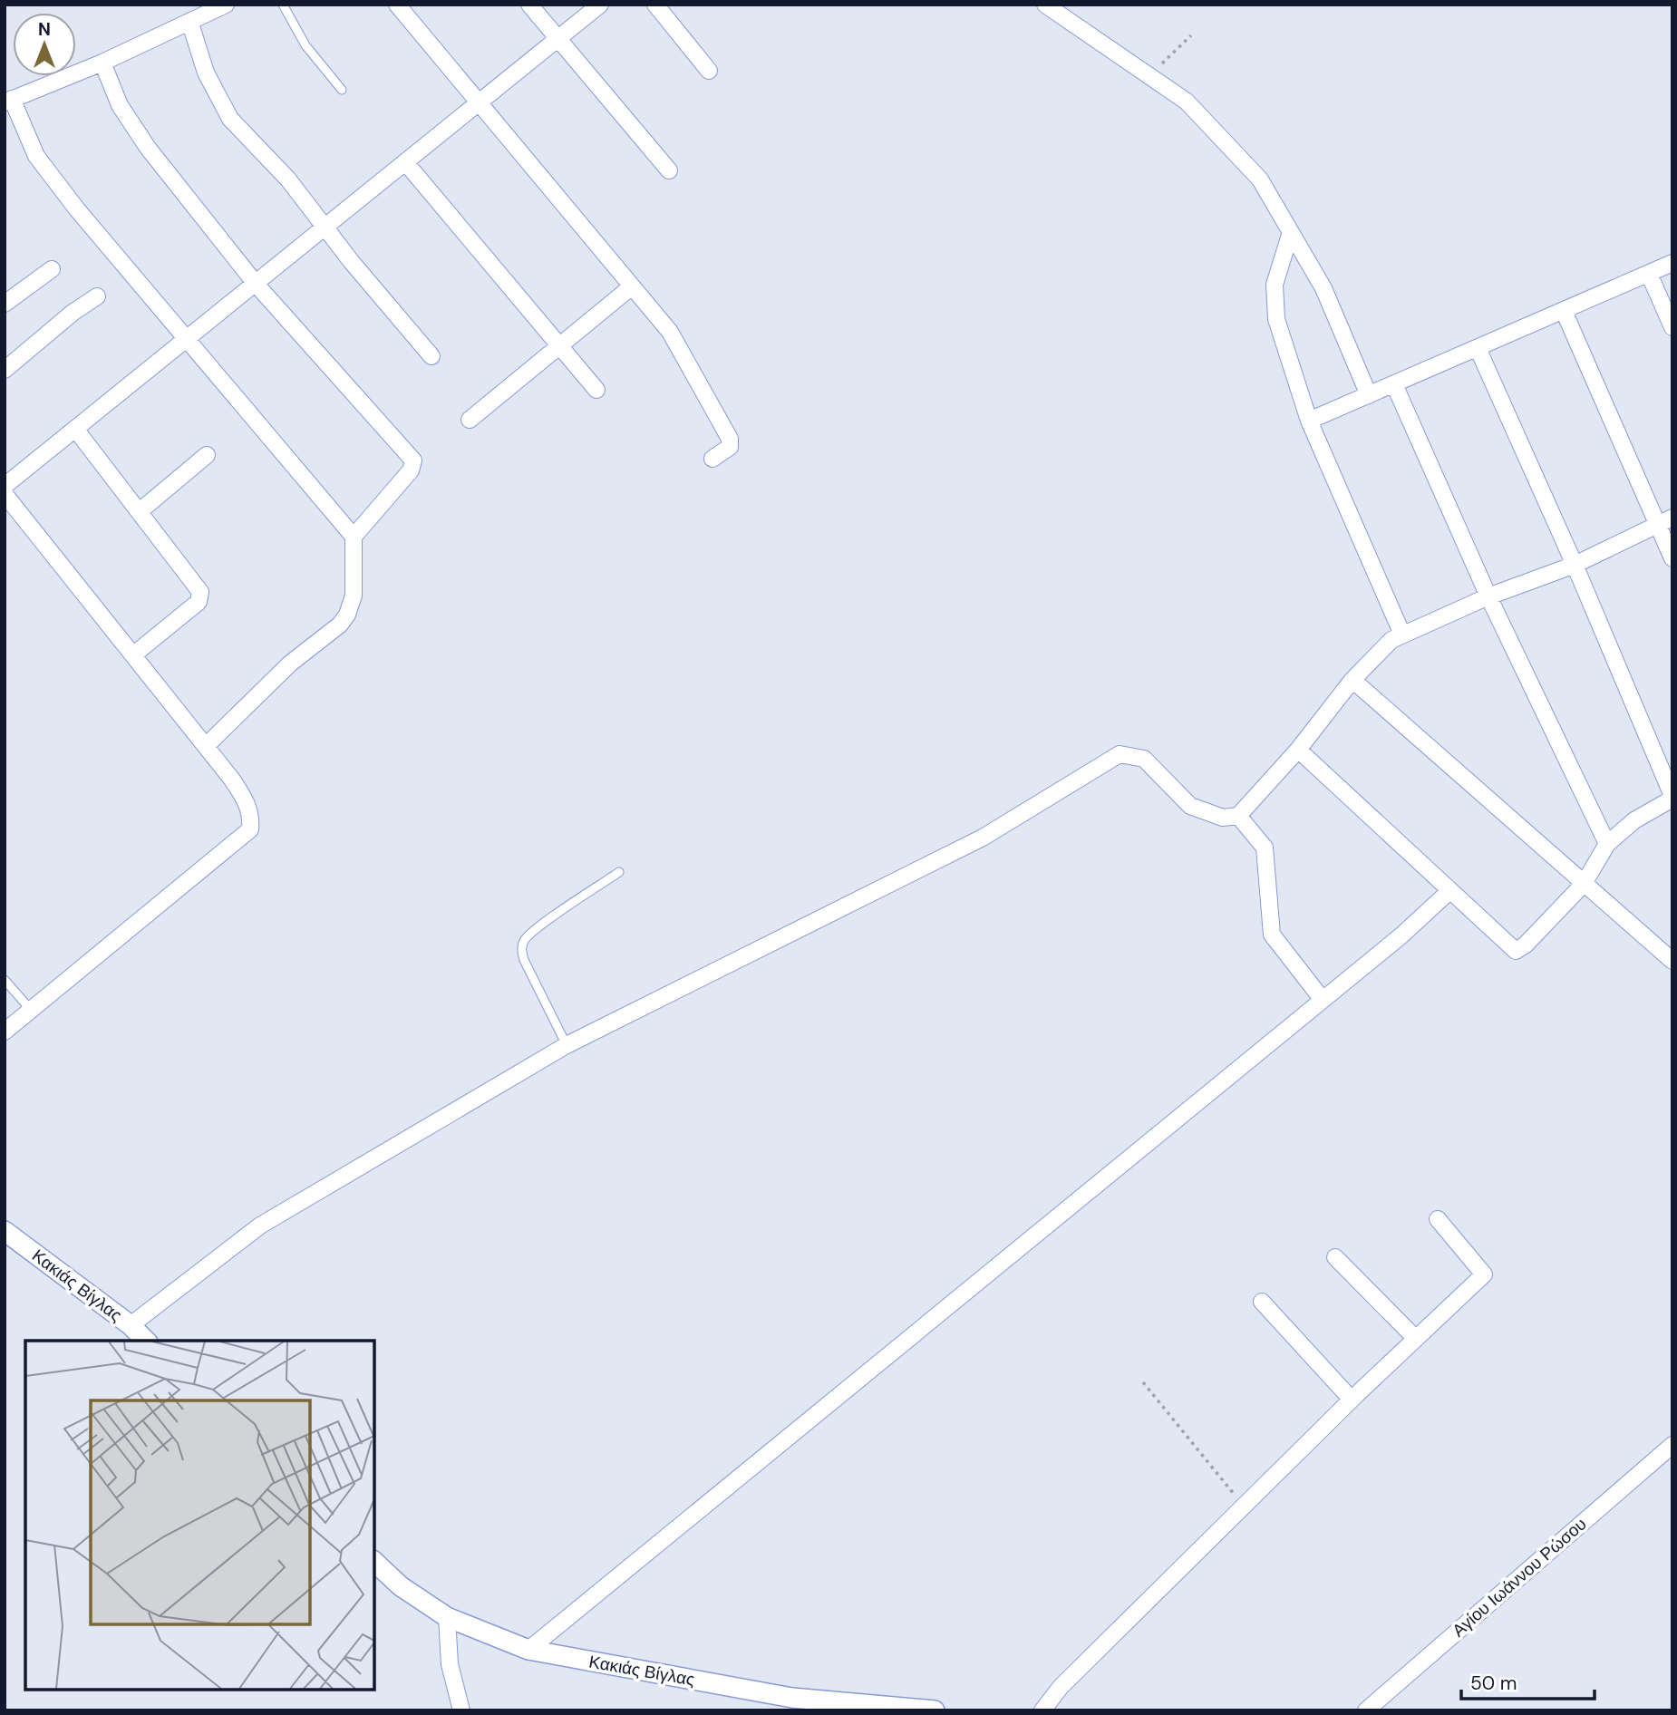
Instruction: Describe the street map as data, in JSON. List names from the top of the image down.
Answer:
{
  "streets": {
    "street": ["Κακιάς Βίγλας", "Αγίου Ιωάννου Ρώσου"]
  },
  "scale_bar": "50 m",
  "north": "top"
}
